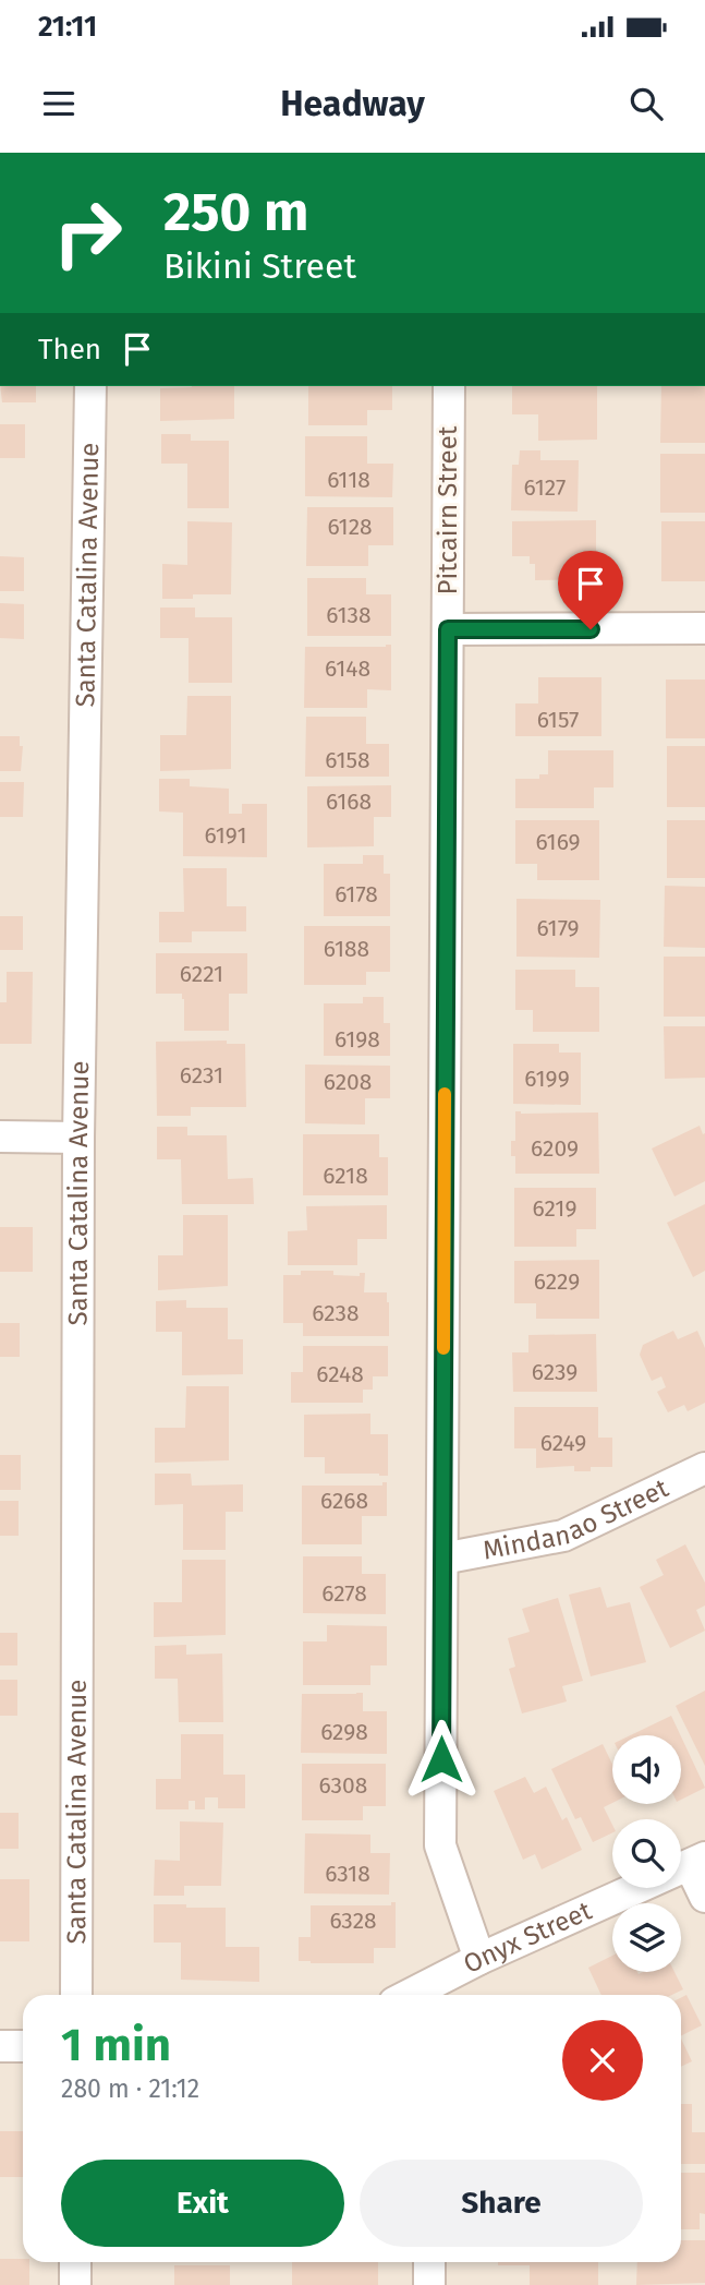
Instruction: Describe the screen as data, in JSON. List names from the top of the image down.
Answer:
{
  "streets": {
    "street": [
      "Pitcairn Street",
      "Santa Catalina Avenue",
      "Mindanao Street",
      "Onyx Street"
    ]
  },
  "crossings": [
    ["Pitcairn Street", "Mindanao Street"],
    ["Pitcairn Street", "Onyx Street"]
  ],
  "house_numbers": [
    "6118",
    "6127",
    "6128",
    "6138",
    "6148",
    "6157",
    "6158",
    "6168",
    "6191",
    "6169",
    "6178",
    "6179",
    "6188",
    "6221",
    "6198",
    "6231",
    "6199",
    "6208",
    "6209",
    "6218",
    "6219",
    "6229",
    "6238",
    "6239",
    "6248",
    "6249",
    "6268",
    "6278",
    "6298",
    "6308",
    "6318",
    "6328"
  ],
  "page": {
    "status": "21:11",
    "header": "Headway",
    "turn": ["250 m", "Bikini Street"],
    "then": "Then",
    "heading": ["1 min", "280 m · 21:12"],
    "buttons": ["Exit", "Share"]
  }
}
